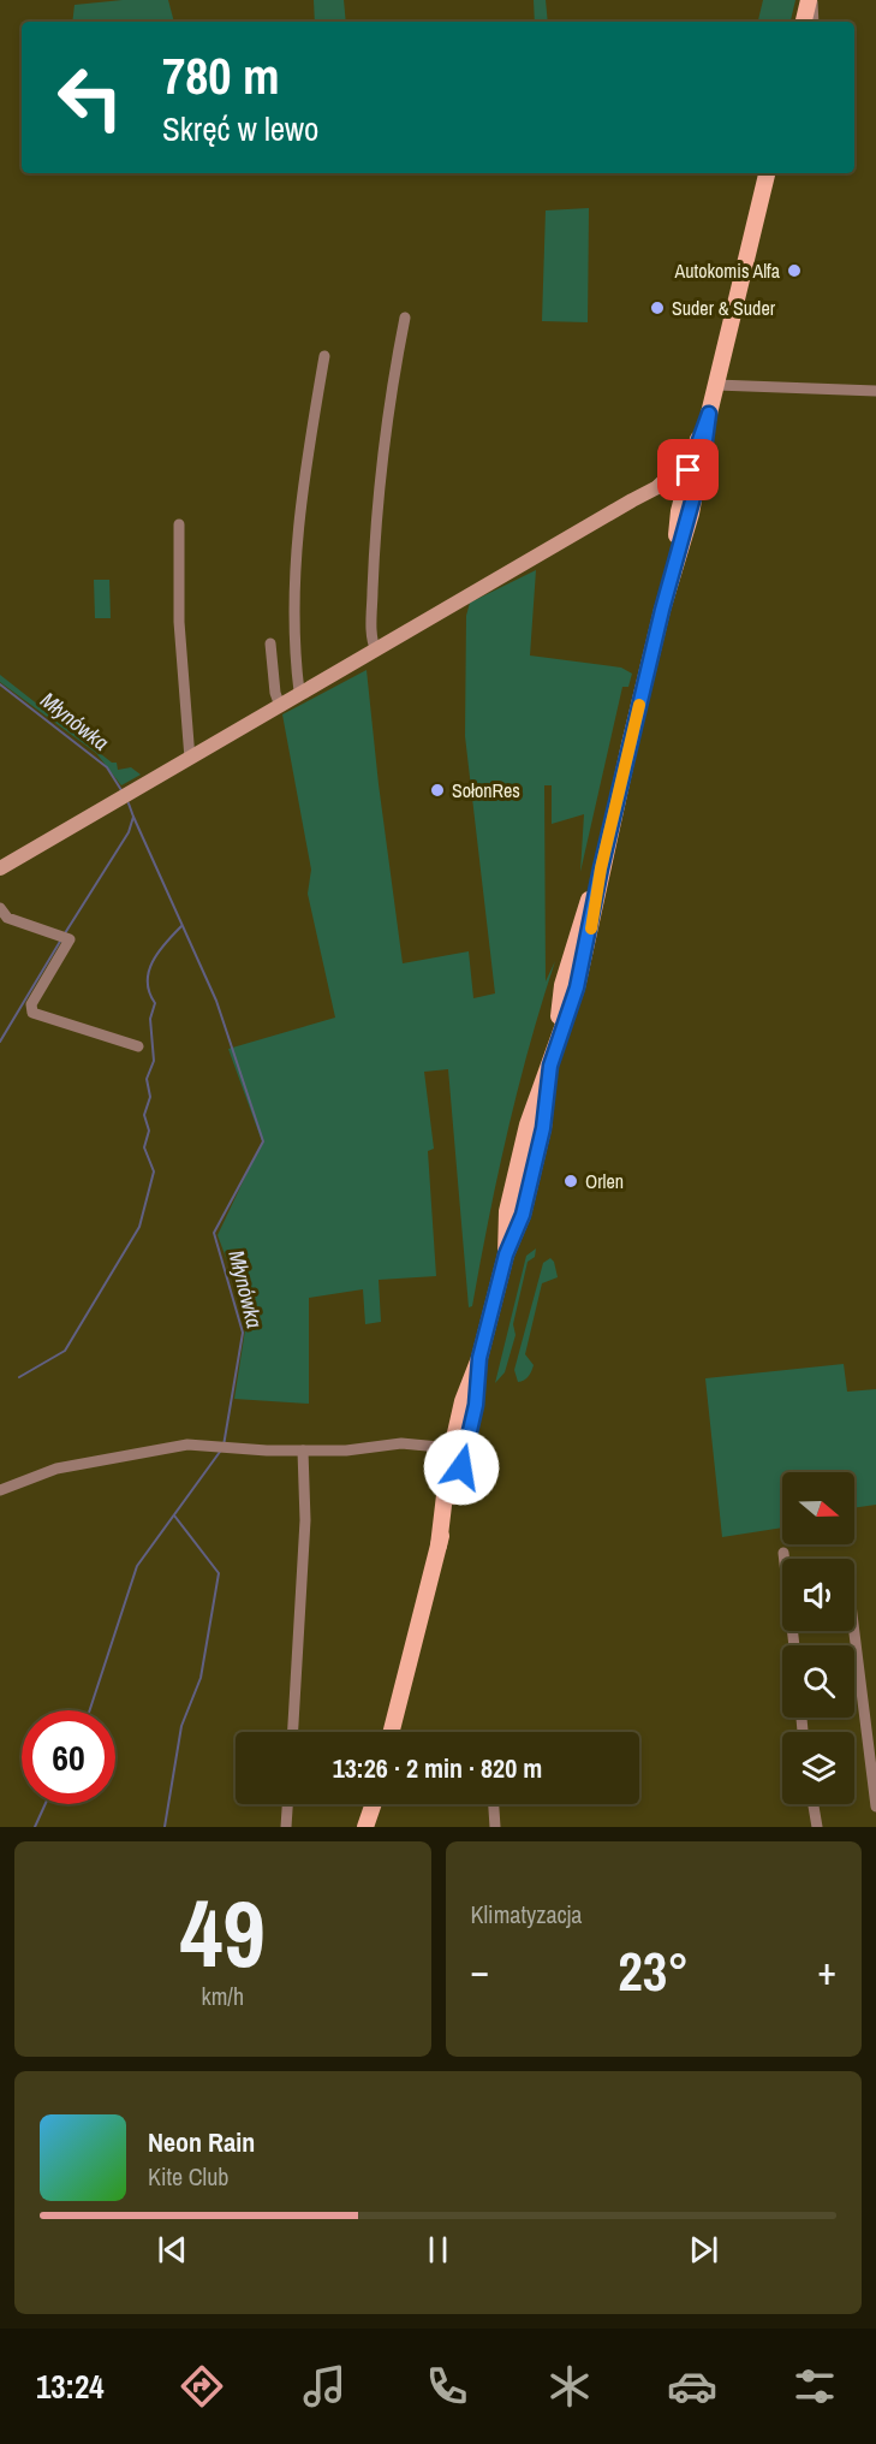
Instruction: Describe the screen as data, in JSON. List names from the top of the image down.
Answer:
{
  "water": ["Młynówka"],
  "places": [
    "Autokomis Alfa",
    "Suder & Suder",
    "SołonRes",
    "Orlen"
  ],
  "north": "right",
  "page": {
    "turn": ["780 m", "Skręć w lewo"],
    "limit": "60",
    "trip": "13:26 · 2 min · 820 m",
    "tile": [
      ["49", "km/h"],
      "Klimatyzacja"
    ],
    "heat": ["−", "23°", "+"],
    "song": ["Neon Rain", "Kite Club"],
    "tabs": "13:24"
  }
}
